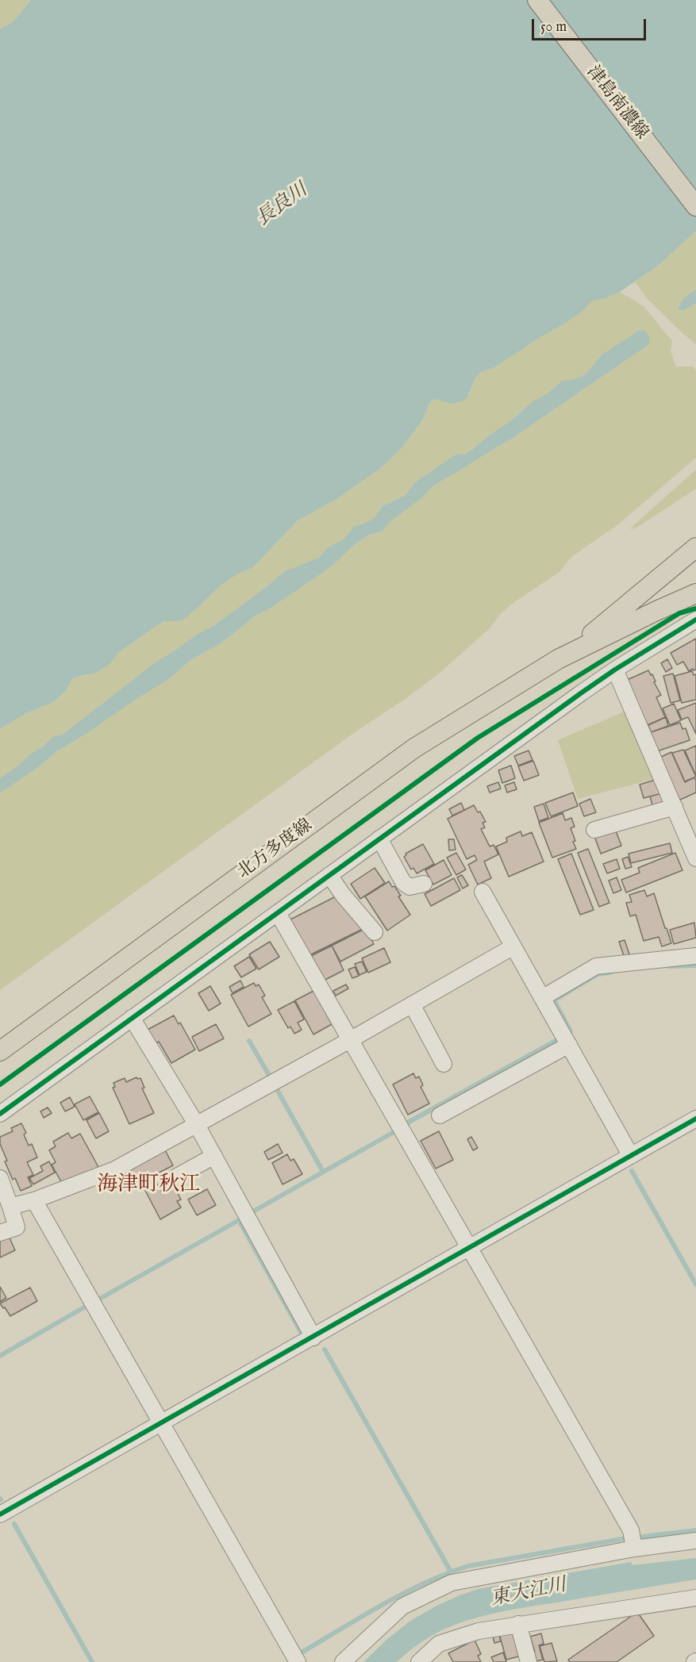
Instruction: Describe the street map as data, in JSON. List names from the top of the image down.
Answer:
{
  "streets": {
    "main road": ["津島南濃線", "北方多度線"]
  },
  "districts": ["海津町秋江"],
  "water": ["長良川", "東大江川"],
  "scale_bar": "50 m"
}
